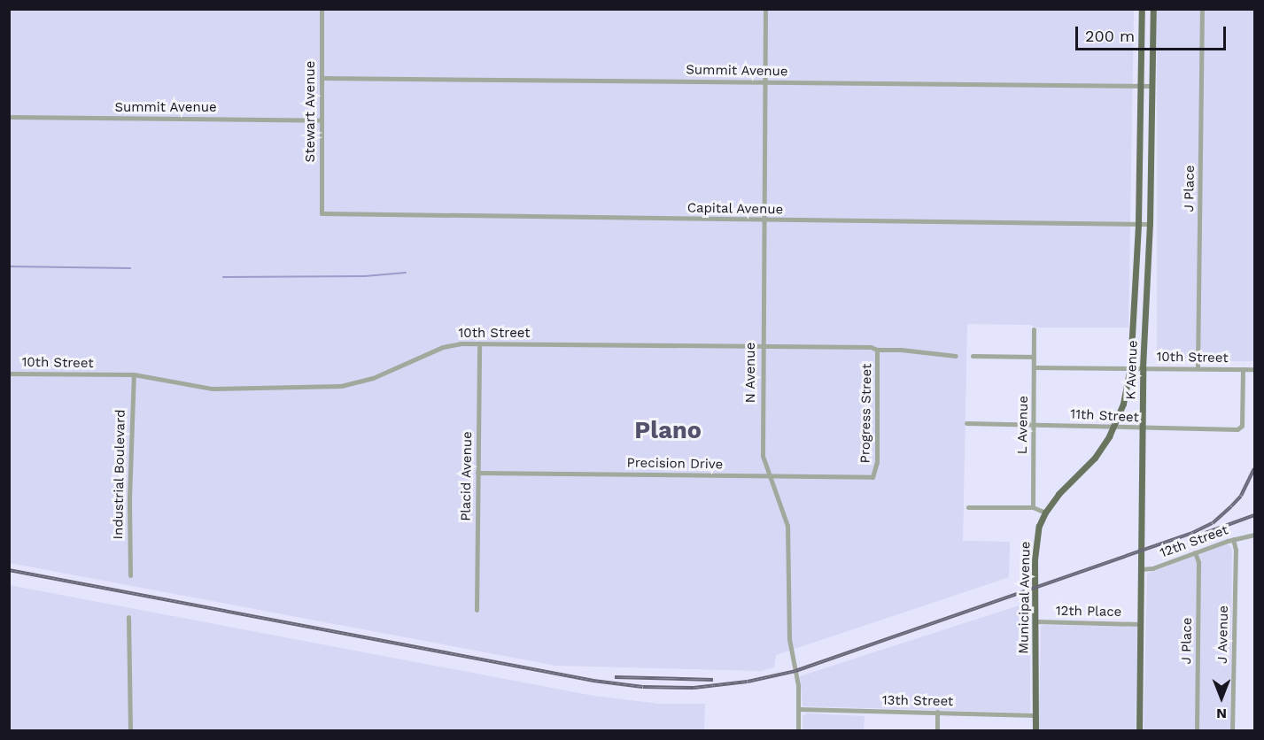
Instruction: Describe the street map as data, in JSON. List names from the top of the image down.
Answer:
{
  "streets": {
    "main road": ["K Avenue", "Municipal Avenue"],
    "street": [
      "Summit Avenue",
      "Stewart Avenue",
      "J Place",
      "Capital Avenue",
      "10th Street",
      "N Avenue",
      "Progress Street",
      "11th Street",
      "L Avenue",
      "Precision Drive",
      "Industrial Boulevard",
      "Placid Avenue",
      "12th Street",
      "12th Place",
      "J Avenue",
      "13th Street"
    ]
  },
  "crossings": [
    ["Summit Avenue", "Stewart Avenue"],
    ["Summit Avenue", "K Avenue"],
    ["Summit Avenue", "N Avenue"],
    ["Stewart Avenue", "Capital Avenue"],
    ["J Place", "10th Street"],
    ["J Place", "12th Street"],
    ["Capital Avenue", "K Avenue"],
    ["Capital Avenue", "N Avenue"],
    ["10th Street", "K Avenue"],
    ["10th Street", "N Avenue"],
    ["10th Street", "Progress Street"],
    ["10th Street", "11th Street"],
    ["10th Street", "L Avenue"],
    ["10th Street", "Industrial Boulevard"],
    ["10th Street", "Placid Avenue"],
    ["K Avenue", "11th Street"],
    ["K Avenue", "12th Street"],
    ["K Avenue", "Municipal Avenue"],
    ["K Avenue", "12th Place"],
    ["N Avenue", "Precision Drive"],
    ["N Avenue", "13th Street"],
    ["Progress Street", "Precision Drive"],
    ["11th Street", "L Avenue"],
    ["11th Street", "Municipal Avenue"],
    ["Precision Drive", "Placid Avenue"],
    ["12th Street", "J Avenue"],
    ["Municipal Avenue", "12th Place"],
    ["Municipal Avenue", "13th Street"]
  ],
  "districts": ["Plano"],
  "scale_bar": "200 m",
  "north": "bottom"
}
